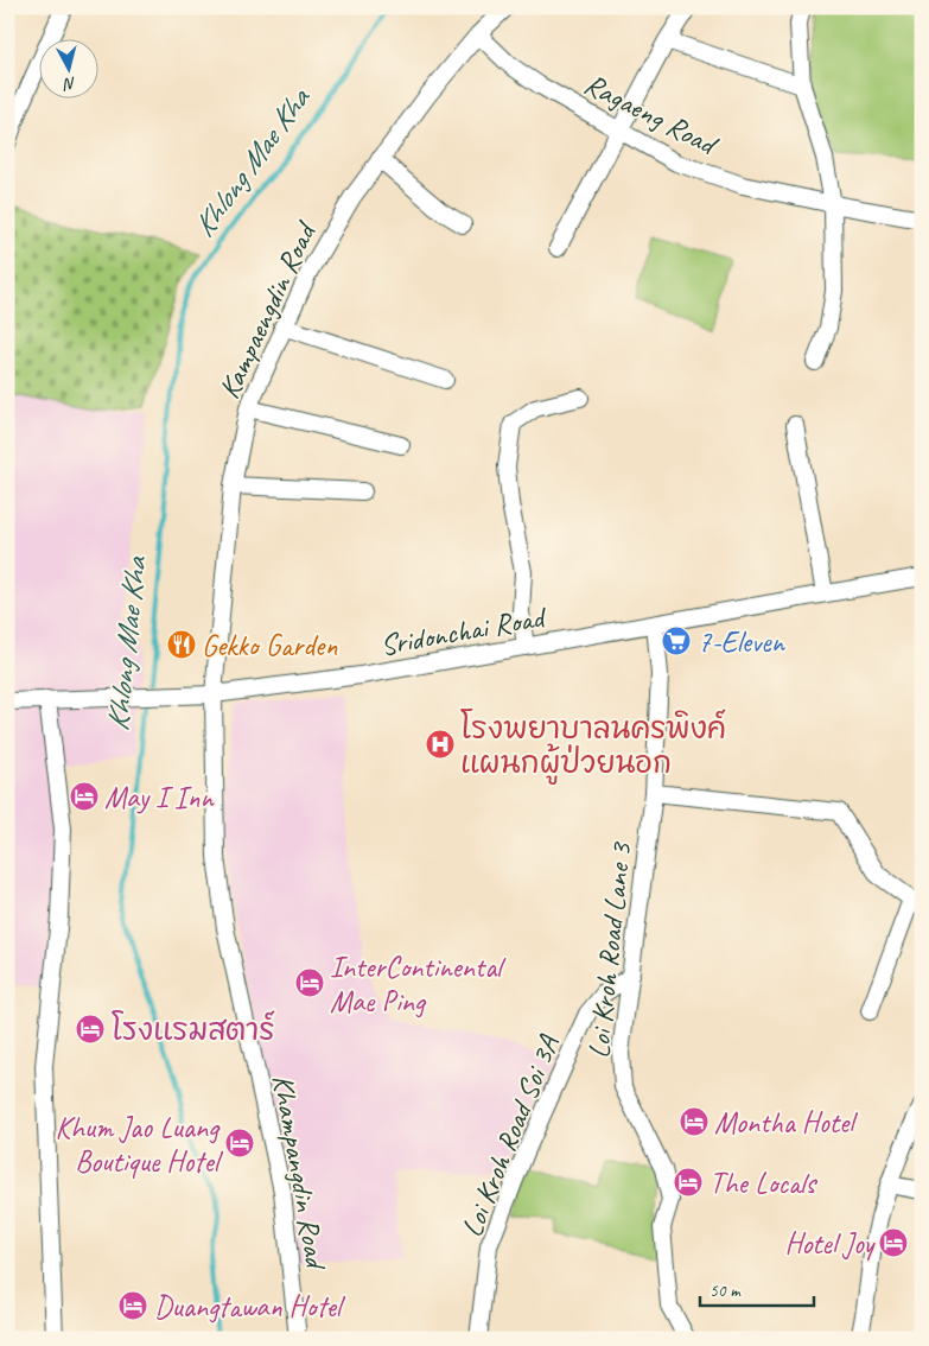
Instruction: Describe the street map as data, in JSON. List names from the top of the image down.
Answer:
{
  "streets": {
    "street": [
      "Ragaeng Road",
      "Kampaengdin Road",
      "Sridonchai Road",
      "Loi Kroh Road Lane 3",
      "Loi Kroh Road Soi 3A",
      "Khampangdin Road"
    ]
  },
  "crossings": [
    ["Ragaeng Road", "Kampaengdin Road"],
    ["Kampaengdin Road", "Sridonchai Road"],
    ["Kampaengdin Road", "Khampangdin Road"],
    ["Sridonchai Road", "Loi Kroh Road Lane 3"],
    ["Sridonchai Road", "Khampangdin Road"],
    ["Loi Kroh Road Lane 3", "Loi Kroh Road Soi 3A"]
  ],
  "water": ["Khlong Mae Kha"],
  "places": {
    "supermarket": ["7-Eleven"],
    "restaurant": ["Gekko Garden"],
    "hospital": ["โรงพยาบาลนครพิงค์ แผนกผู้ป่วยนอก"],
    "hotel": [
      "May I Inn",
      "InterContinental Mae Ping",
      "โรงแรมสตาร์",
      "Montha Hotel",
      "Khum Jao Luang Boutique Hotel",
      "The Locals",
      "Hotel Joy",
      "Duangtawan Hotel"
    ]
  },
  "scale_bar": "50 m",
  "north": "bottom"
}
